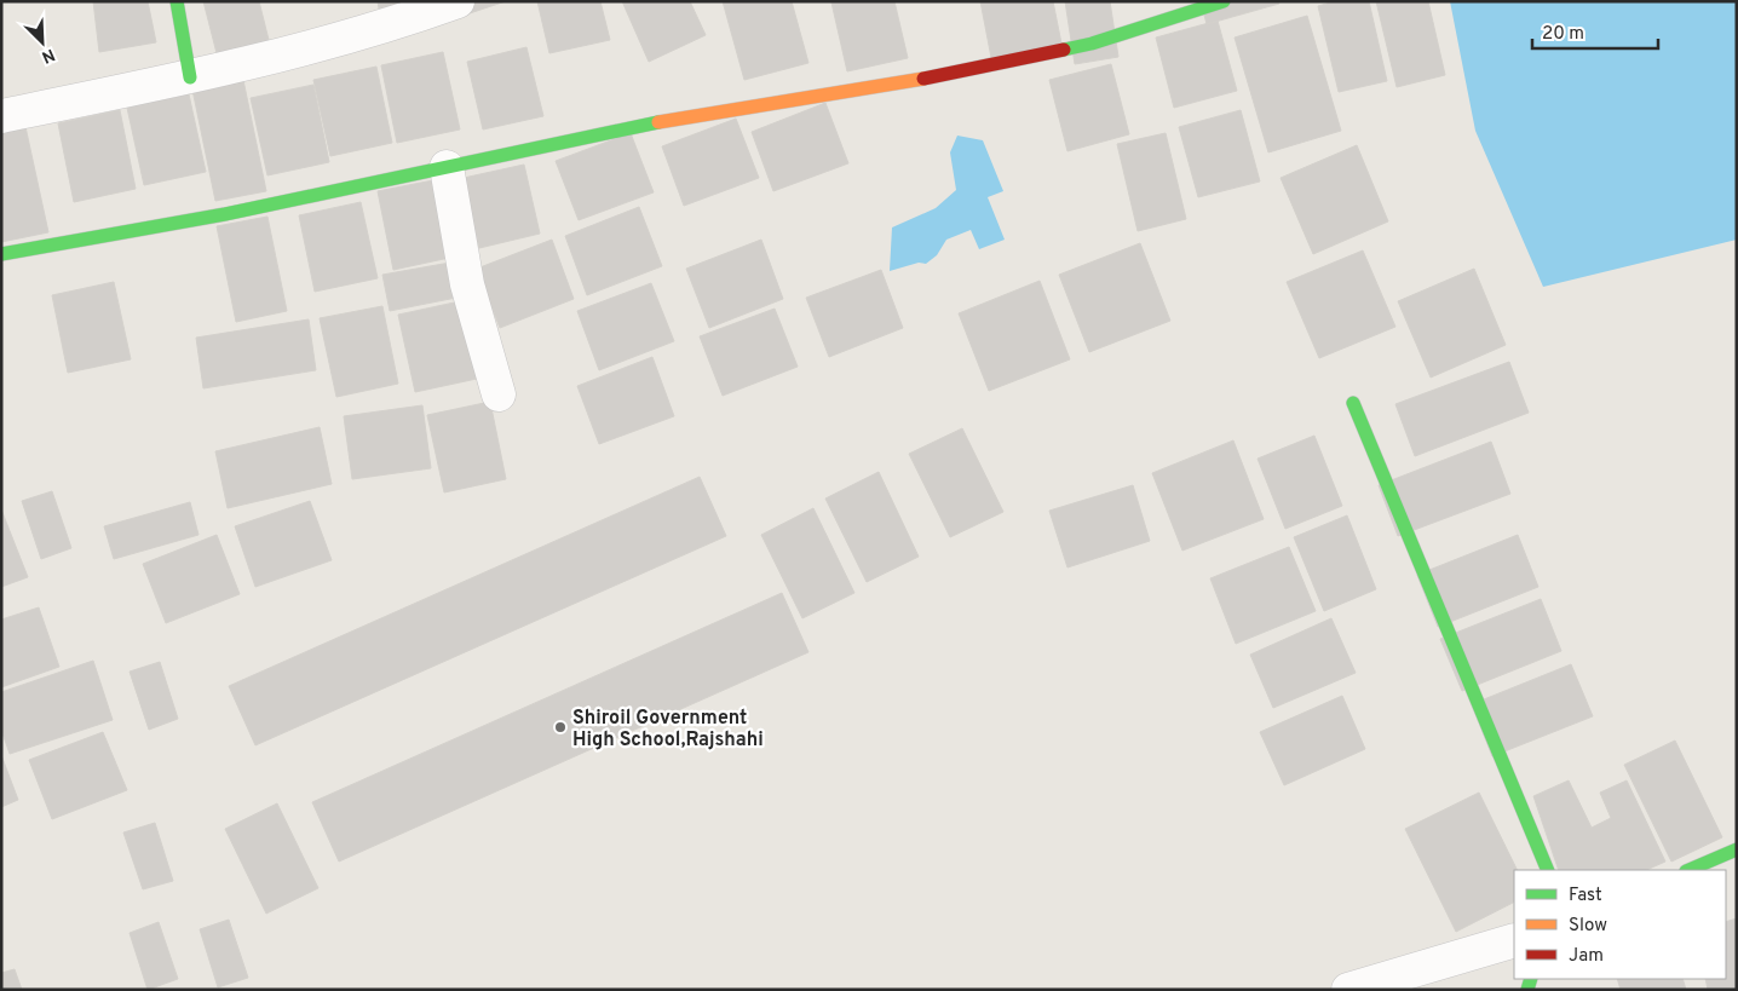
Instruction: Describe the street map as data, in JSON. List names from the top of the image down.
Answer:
{
  "places": ["Shiroil Government High School,Rajshahi"],
  "legend": ["Fast", "Slow", "Jam"],
  "scale_bar": "20 m",
  "north": "bottom right"
}
